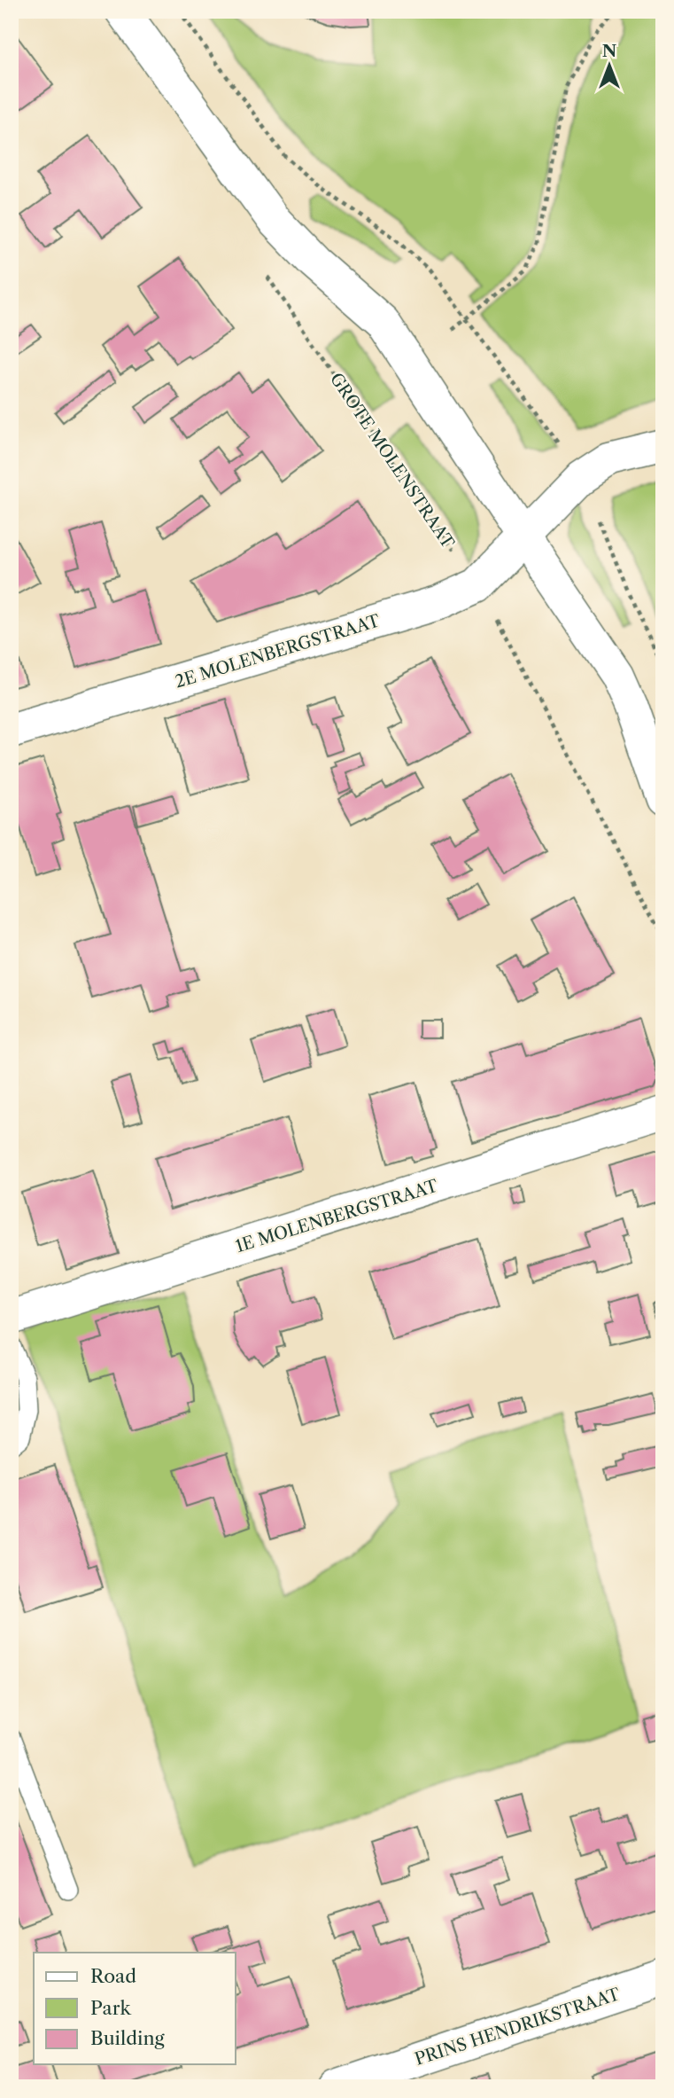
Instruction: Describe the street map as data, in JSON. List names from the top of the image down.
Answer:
{
  "streets": {
    "street": ["2E MOLENBERGSTRAAT", "1E MOLENBERGSTRAAT", "PRINS HENDRIKSTRAAT"],
    "path": ["GROTE MOLENSTRAAT"]
  },
  "crossings": [
    ["GROTE MOLENSTRAAT", "2E MOLENBERGSTRAAT"]
  ],
  "legend": ["Road", "Park", "Building"],
  "north": "top"
}
